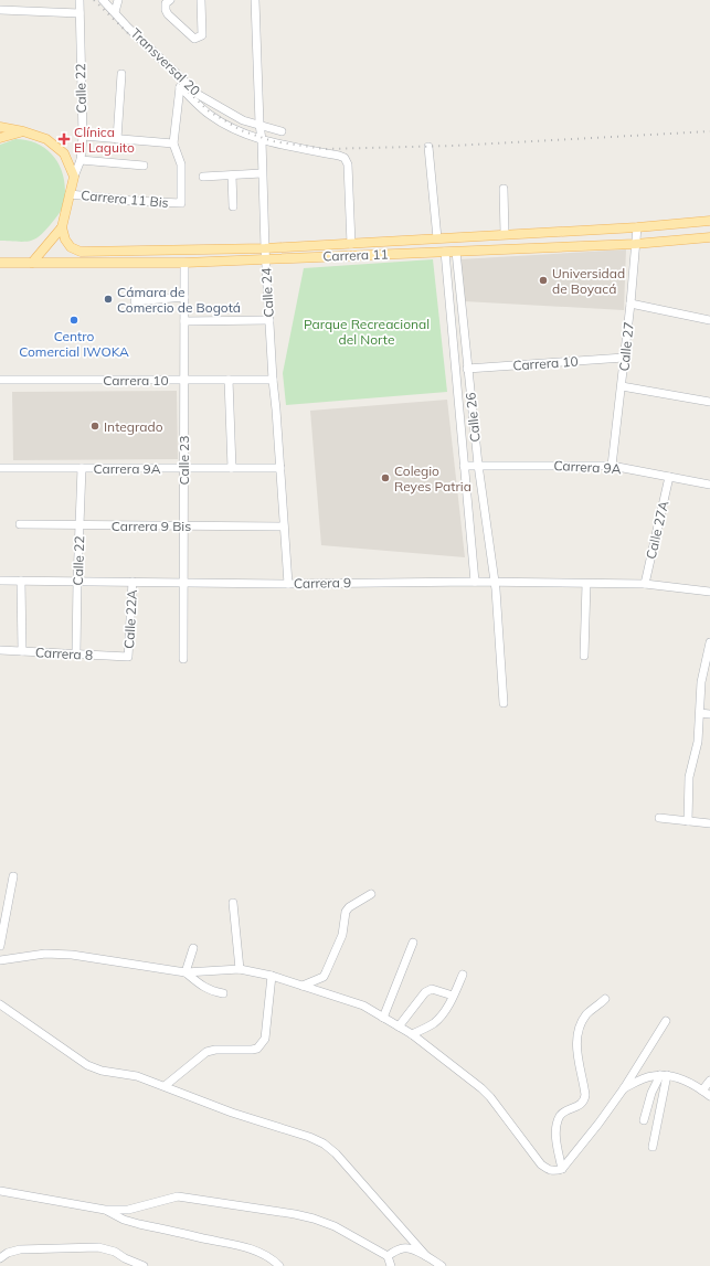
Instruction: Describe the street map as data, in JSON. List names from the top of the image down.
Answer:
{
  "streets": {
    "main road": ["Calle 22", "Carrera 11"],
    "street": [
      "Transversal 20",
      "Carrera 11 Bis",
      "Calle 24",
      "Calle 27",
      "Carrera 10",
      "Calle 26",
      "Calle 23",
      "Carrera 9A",
      "Carrera 9 Bis",
      "Calle 27A",
      "Carrera 9",
      "Calle 22A",
      "Carrera 8"
    ]
  },
  "crossings": [
    ["Transversal 20", "Carrera 11 Bis"],
    ["Transversal 20", "Carrera 11"],
    ["Transversal 20", "Calle 24"],
    ["Calle 22", "Carrera 11 Bis"],
    ["Calle 22", "Carrera 11"],
    ["Calle 22", "Carrera 9A"],
    ["Calle 22", "Carrera 9 Bis"],
    ["Calle 22", "Carrera 9"],
    ["Calle 22", "Carrera 8"],
    ["Carrera 11", "Calle 24"],
    ["Carrera 11", "Calle 27"],
    ["Carrera 11", "Calle 26"],
    ["Carrera 11", "Calle 23"],
    ["Calle 24", "Carrera 10"],
    ["Calle 24", "Carrera 9A"],
    ["Calle 24", "Carrera 9 Bis"],
    ["Calle 24", "Carrera 9"],
    ["Calle 27", "Carrera 10"],
    ["Calle 27", "Carrera 9A"],
    ["Carrera 10", "Calle 26"],
    ["Carrera 10", "Calle 23"],
    ["Calle 26", "Carrera 9A"],
    ["Calle 26", "Carrera 9"],
    ["Calle 23", "Carrera 9A"],
    ["Calle 23", "Carrera 9 Bis"],
    ["Calle 23", "Carrera 9"],
    ["Carrera 9A", "Calle 27A"],
    ["Calle 27A", "Carrera 9"],
    ["Carrera 9", "Calle 22A"],
    ["Calle 22A", "Carrera 8"]
  ],
  "parks": ["Parque Recreacional del Norte"],
  "places": {
    "health": ["Clínica El Laguito"],
    "other": [
      "Universidad de Boyacá",
      "Cámara de Comercio de Bogotá",
      "Centro Comercial IWOKA",
      "Integrado",
      "Colegio Reyes Patria"
    ]
  }
}
